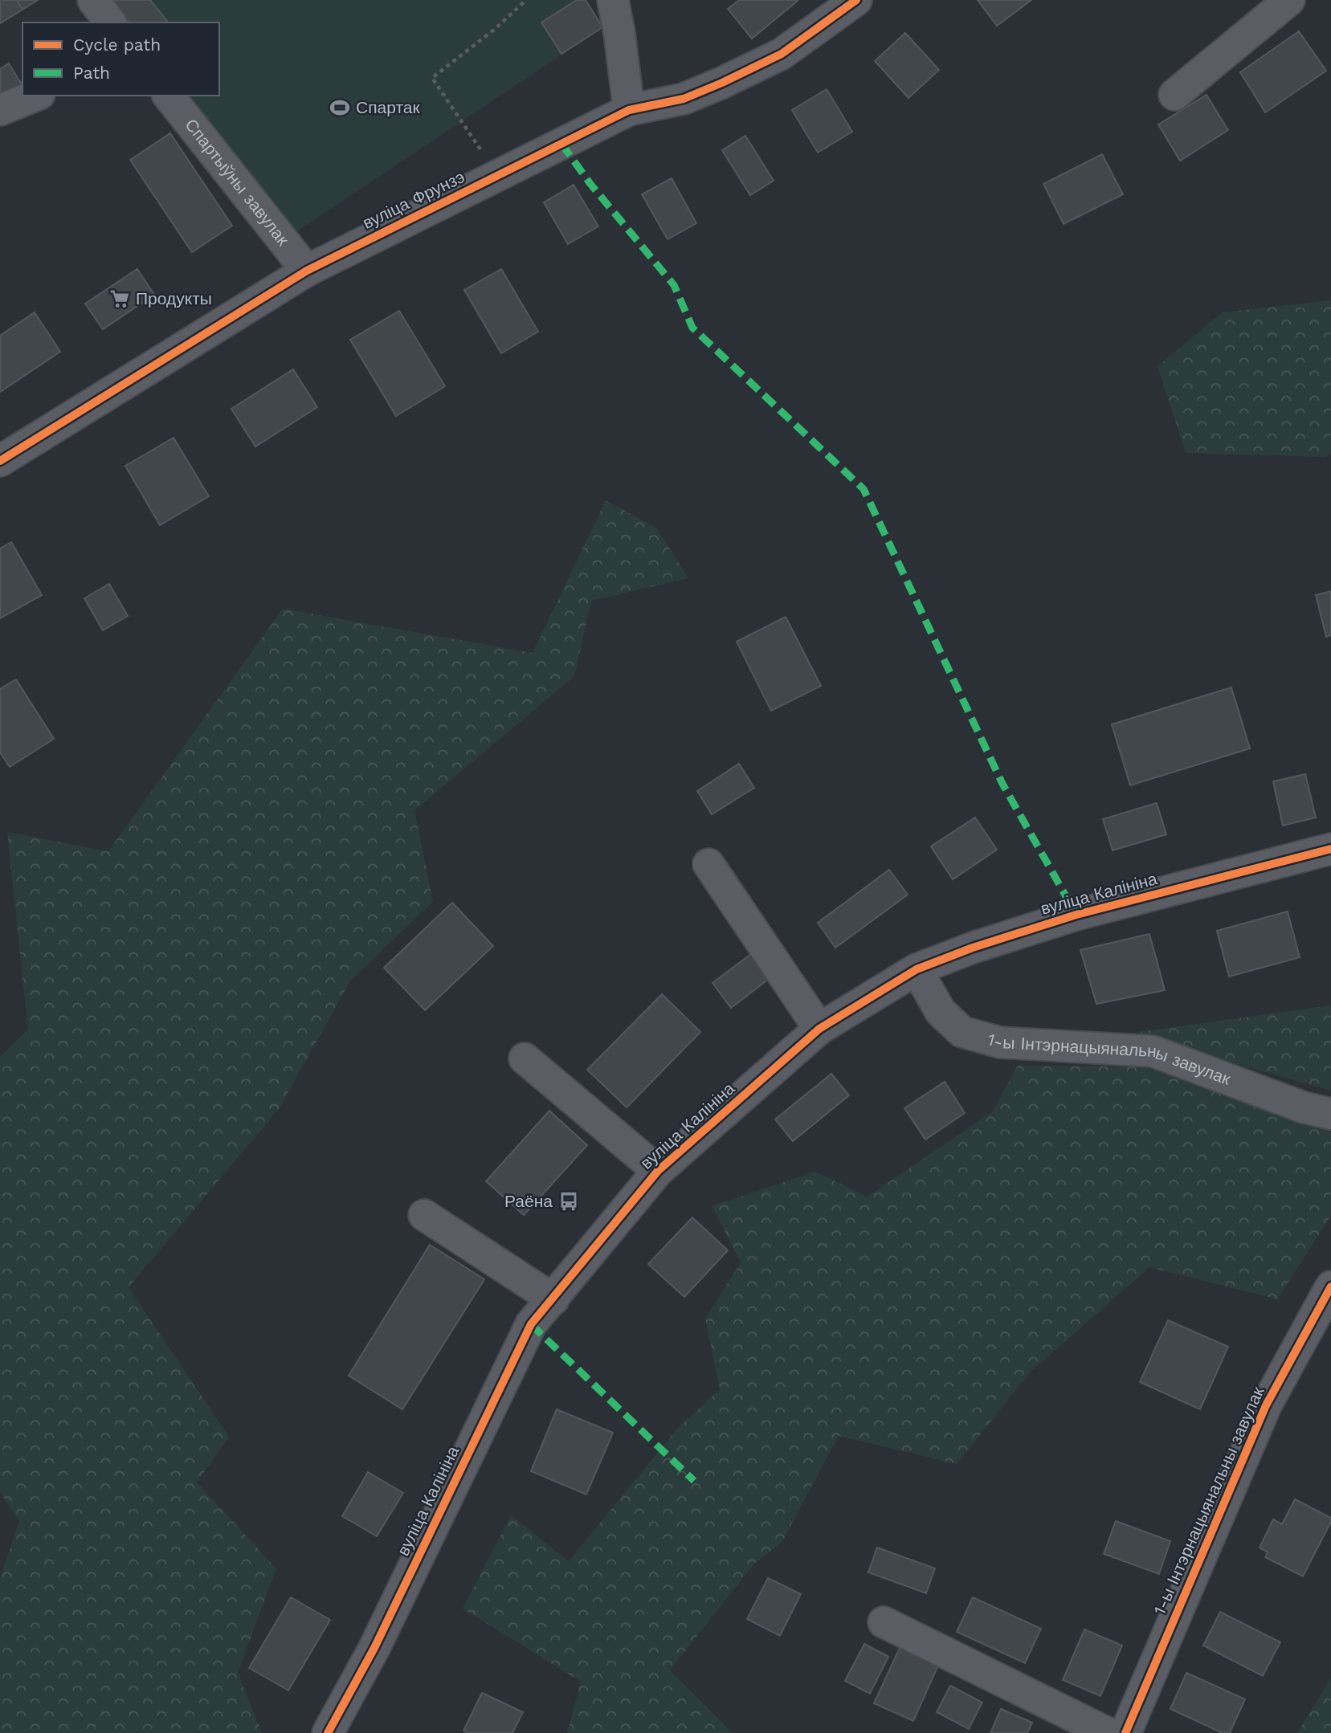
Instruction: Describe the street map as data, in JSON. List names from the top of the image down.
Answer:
{
  "streets": {
    "street": [
      "Спартыўны завулак",
      "вуліца Фрунзэ",
      "вуліца Калініна",
      "1-ы Інтэрнацыянальны завулак"
    ]
  },
  "crossings": [
    ["Спартыўны завулак", "вуліца Фрунзэ"],
    ["вуліца Калініна", "1-ы Інтэрнацыянальны завулак"]
  ],
  "places": {
    "sports": ["Спартак"],
    "supermarket": ["Продукты"],
    "bus stop": ["Раёна"]
  },
  "legend": ["Cycle path", "Path"]
}
